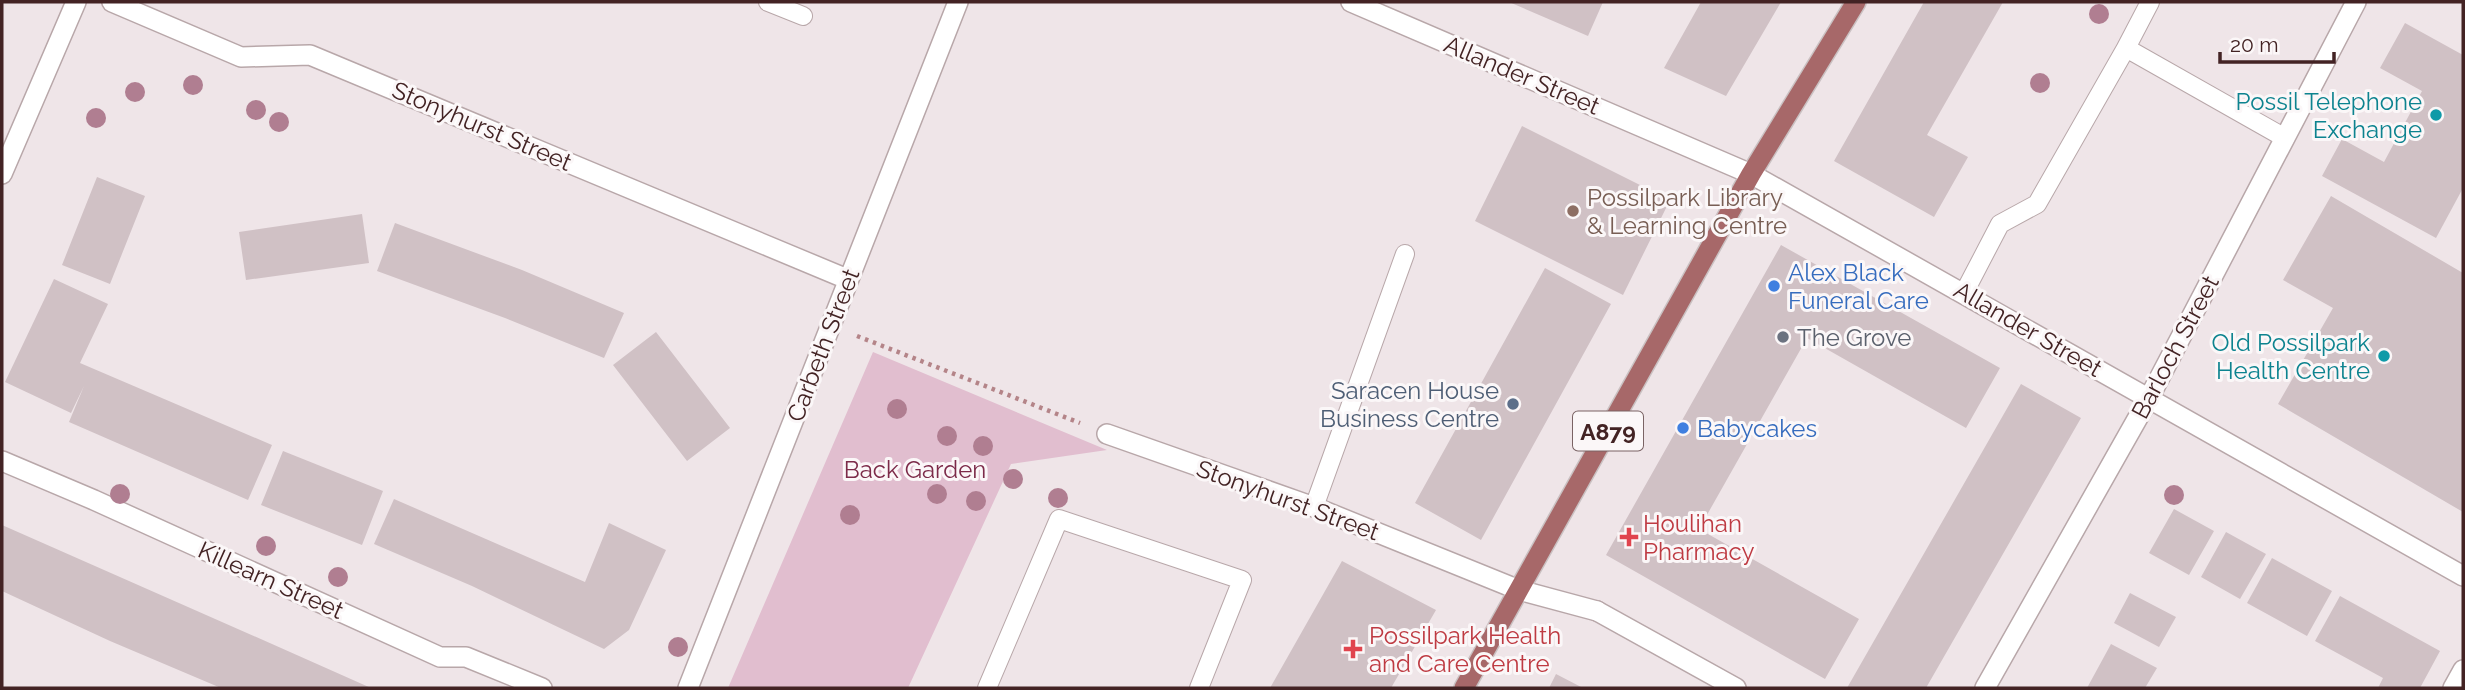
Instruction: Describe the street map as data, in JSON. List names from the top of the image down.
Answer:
{
  "streets": {
    "main road": ["A879"],
    "street": [
      "Allander Street",
      "Stonyhurst Street",
      "Carbeth Street",
      "Barloch Street",
      "Killearn Street"
    ]
  },
  "crossings": [
    ["Allander Street", "Barloch Street"],
    ["Allander Street", "A879"],
    ["Stonyhurst Street", "Carbeth Street"],
    ["Stonyhurst Street", "A879"]
  ],
  "parks": ["Back Garden"],
  "places": {
    "other": [
      "Possil Telephone Exchange",
      "Possilpark Library & Learning Centre",
      "Alex Black Funeral Care",
      "The Grove",
      "Old Possilpark Health Centre",
      "Saracen House Business Centre",
      "Babycakes"
    ],
    "health": ["Houlihan Pharmacy", "Possilpark Health and Care Centre"]
  },
  "scale_bar": "20 m"
}
